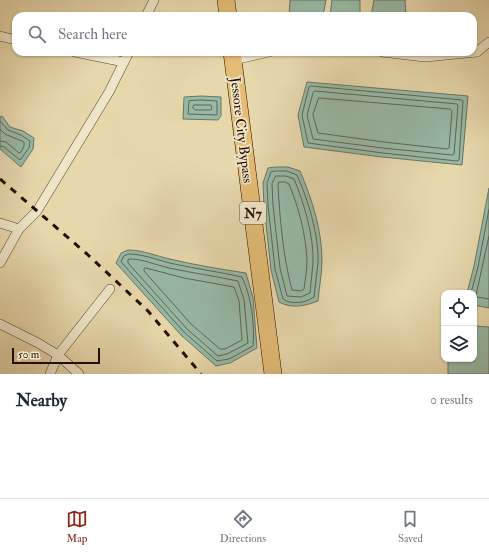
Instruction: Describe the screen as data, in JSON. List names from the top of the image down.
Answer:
{
  "streets": {
    "highway": ["Jessore City Bypass", "N7"]
  },
  "scale_bar": "50 m",
  "page": {
    "search": "Search here",
    "scale": "50 m",
    "heading": ["Nearby", "0 results"],
    "nav": ["Map", "Directions", "Saved"]
  }
}
